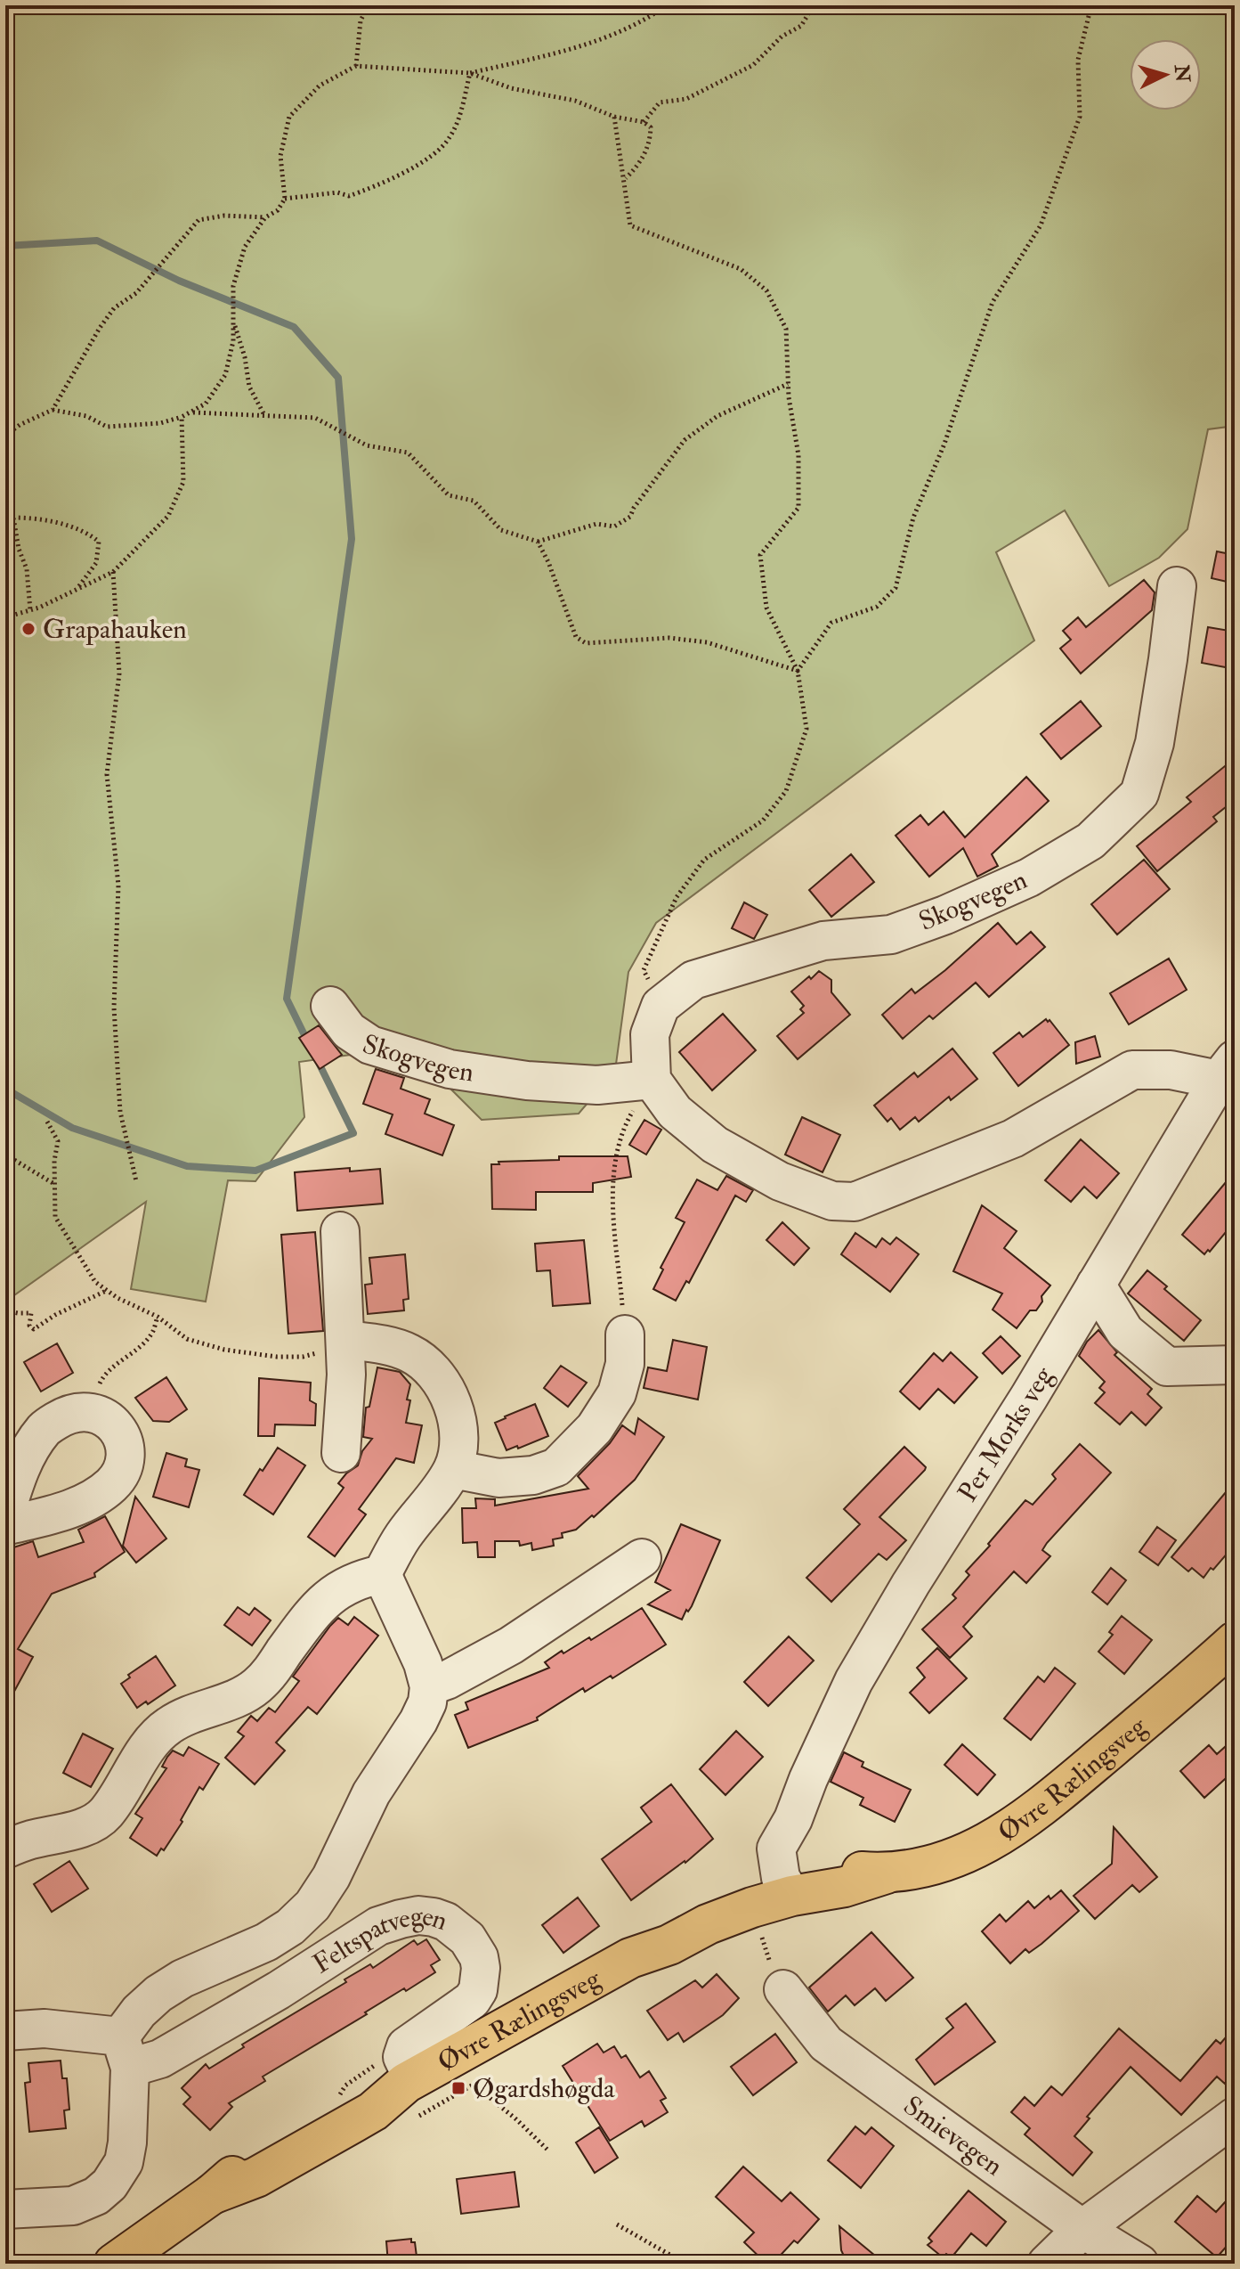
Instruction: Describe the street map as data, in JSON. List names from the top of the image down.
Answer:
{
  "streets": {
    "main road": ["Øvre Rælingsveg"],
    "street": [
      "Skogvegen",
      "Per Morks veg",
      "Feltspatvegen",
      "Smievegen"
    ]
  },
  "crossings": [
    ["Per Morks veg", "Øvre Rælingsveg"],
    ["Øvre Rælingsveg", "Feltspatvegen"]
  ],
  "places": {
    "other": ["Grapahauken"],
    "transit": ["Øgardshøgda"]
  },
  "north": "right"
}
